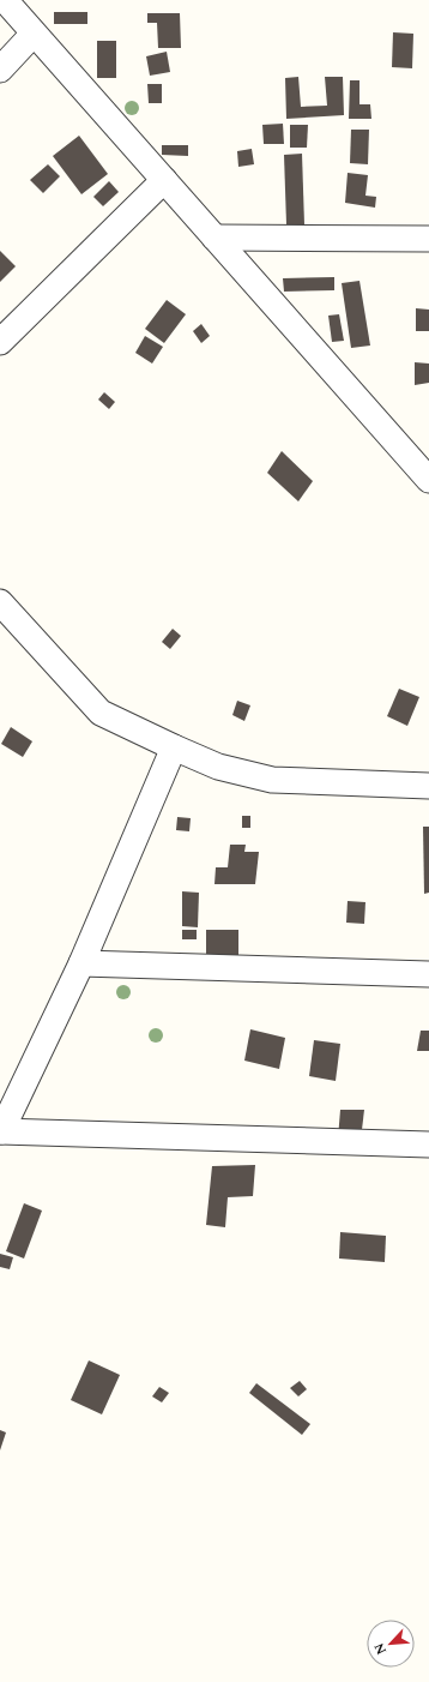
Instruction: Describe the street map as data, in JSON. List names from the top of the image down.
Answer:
{
  "north": "bottom left"
}
